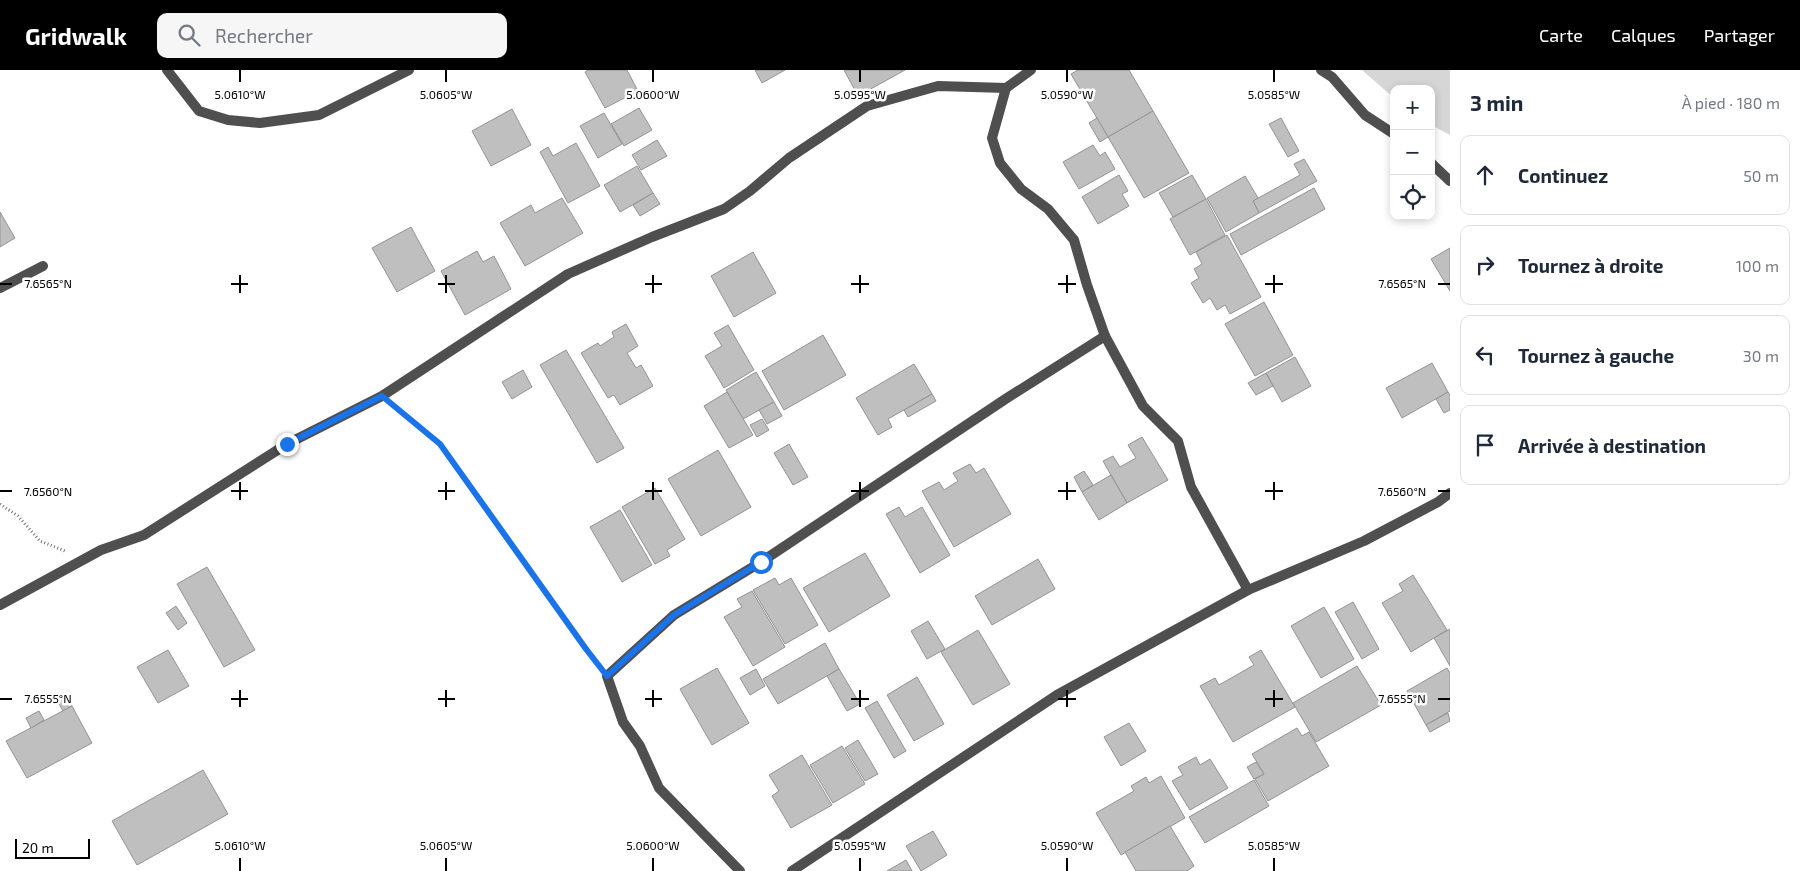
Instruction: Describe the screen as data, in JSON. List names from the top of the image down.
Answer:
{
  "scale_bar": "20 m",
  "page": {
    "header": "Gridwalk",
    "search": "Rechercher",
    "nav": ["Carte", "Calques", "Partager"],
    "heading": ["3 min", "À pied · 180 m"],
    "map_buttons": ["+", "−"],
    "list": [
      ["Continuez", "50 m"],
      ["Tournez à droite", "100 m"],
      ["Tournez à gauche", "30 m"],
      "Arrivée à destination"
    ],
    "scale": "20 m"
  },
  "coordinates": [
    "5.0610°W",
    "5.0605°W",
    "5.0600°W",
    "5.0595°W",
    "5.0590°W",
    "5.0585°W",
    "7.6565°N",
    "7.6560°N",
    "7.6555°N"
  ]
}
